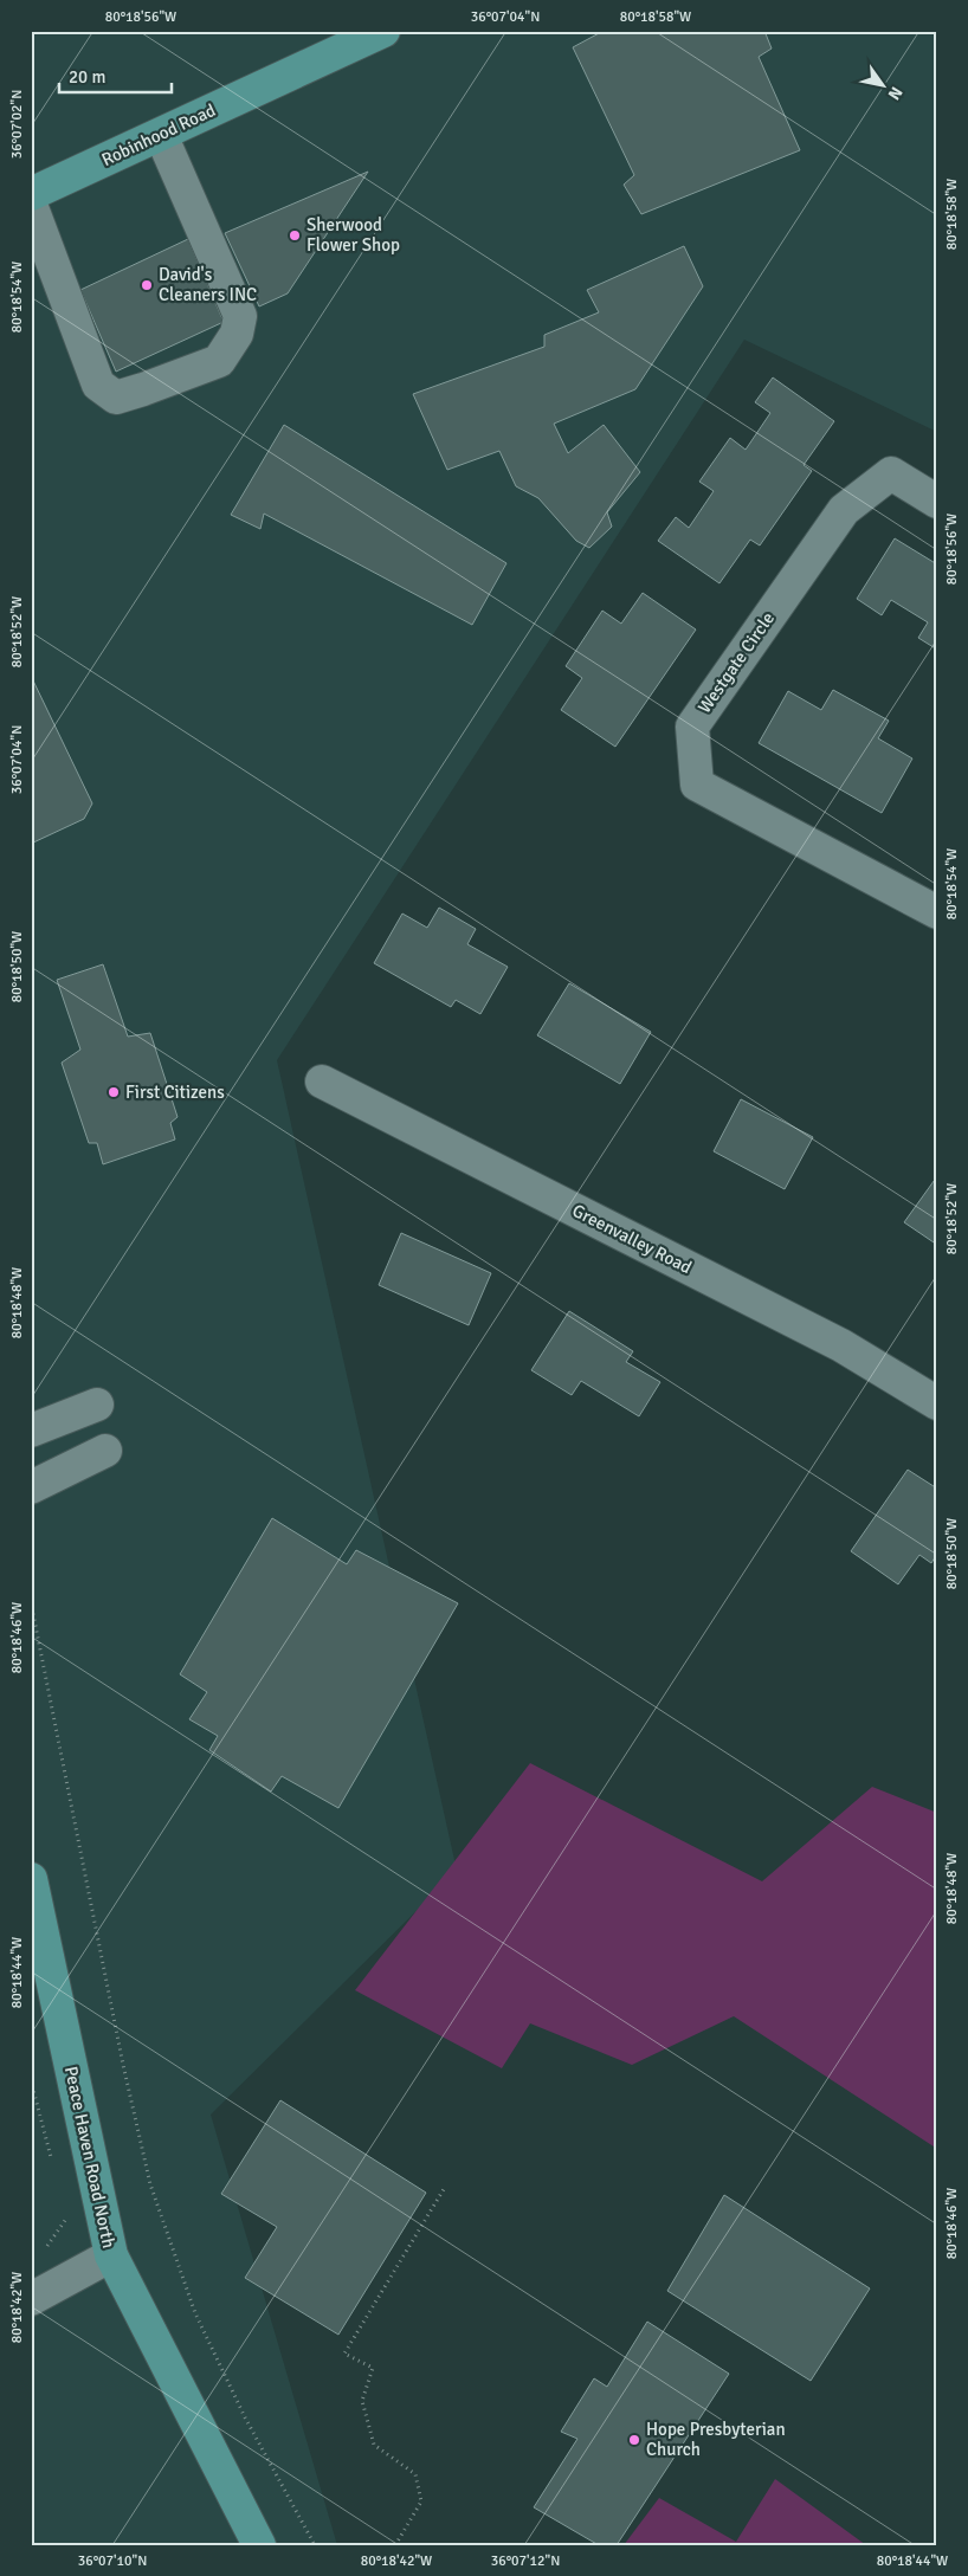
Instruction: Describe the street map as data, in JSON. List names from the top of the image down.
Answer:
{
  "streets": {
    "main road": ["Robinhood Road", "Peace Haven Road North"],
    "street": ["Westgate Circle", "Greenvalley Road"]
  },
  "places": [
    "Sherwood Flower Shop",
    "David's Cleaners INC",
    "First Citizens",
    "Hope Presbyterian Church"
  ],
  "scale_bar": "20 m",
  "north": "bottom right",
  "coordinates": [
    "80°18'56\"W",
    "36°07'04\"N",
    "80°18'58\"W",
    "36°07'02\"N",
    "80°18'54\"W",
    "80°18'52\"W",
    "80°18'50\"W",
    "80°18'48\"W",
    "80°18'46\"W",
    "80°18'44\"W",
    "80°18'42\"W",
    "36°07'10\"N",
    "36°07'12\"N"
  ]
}
